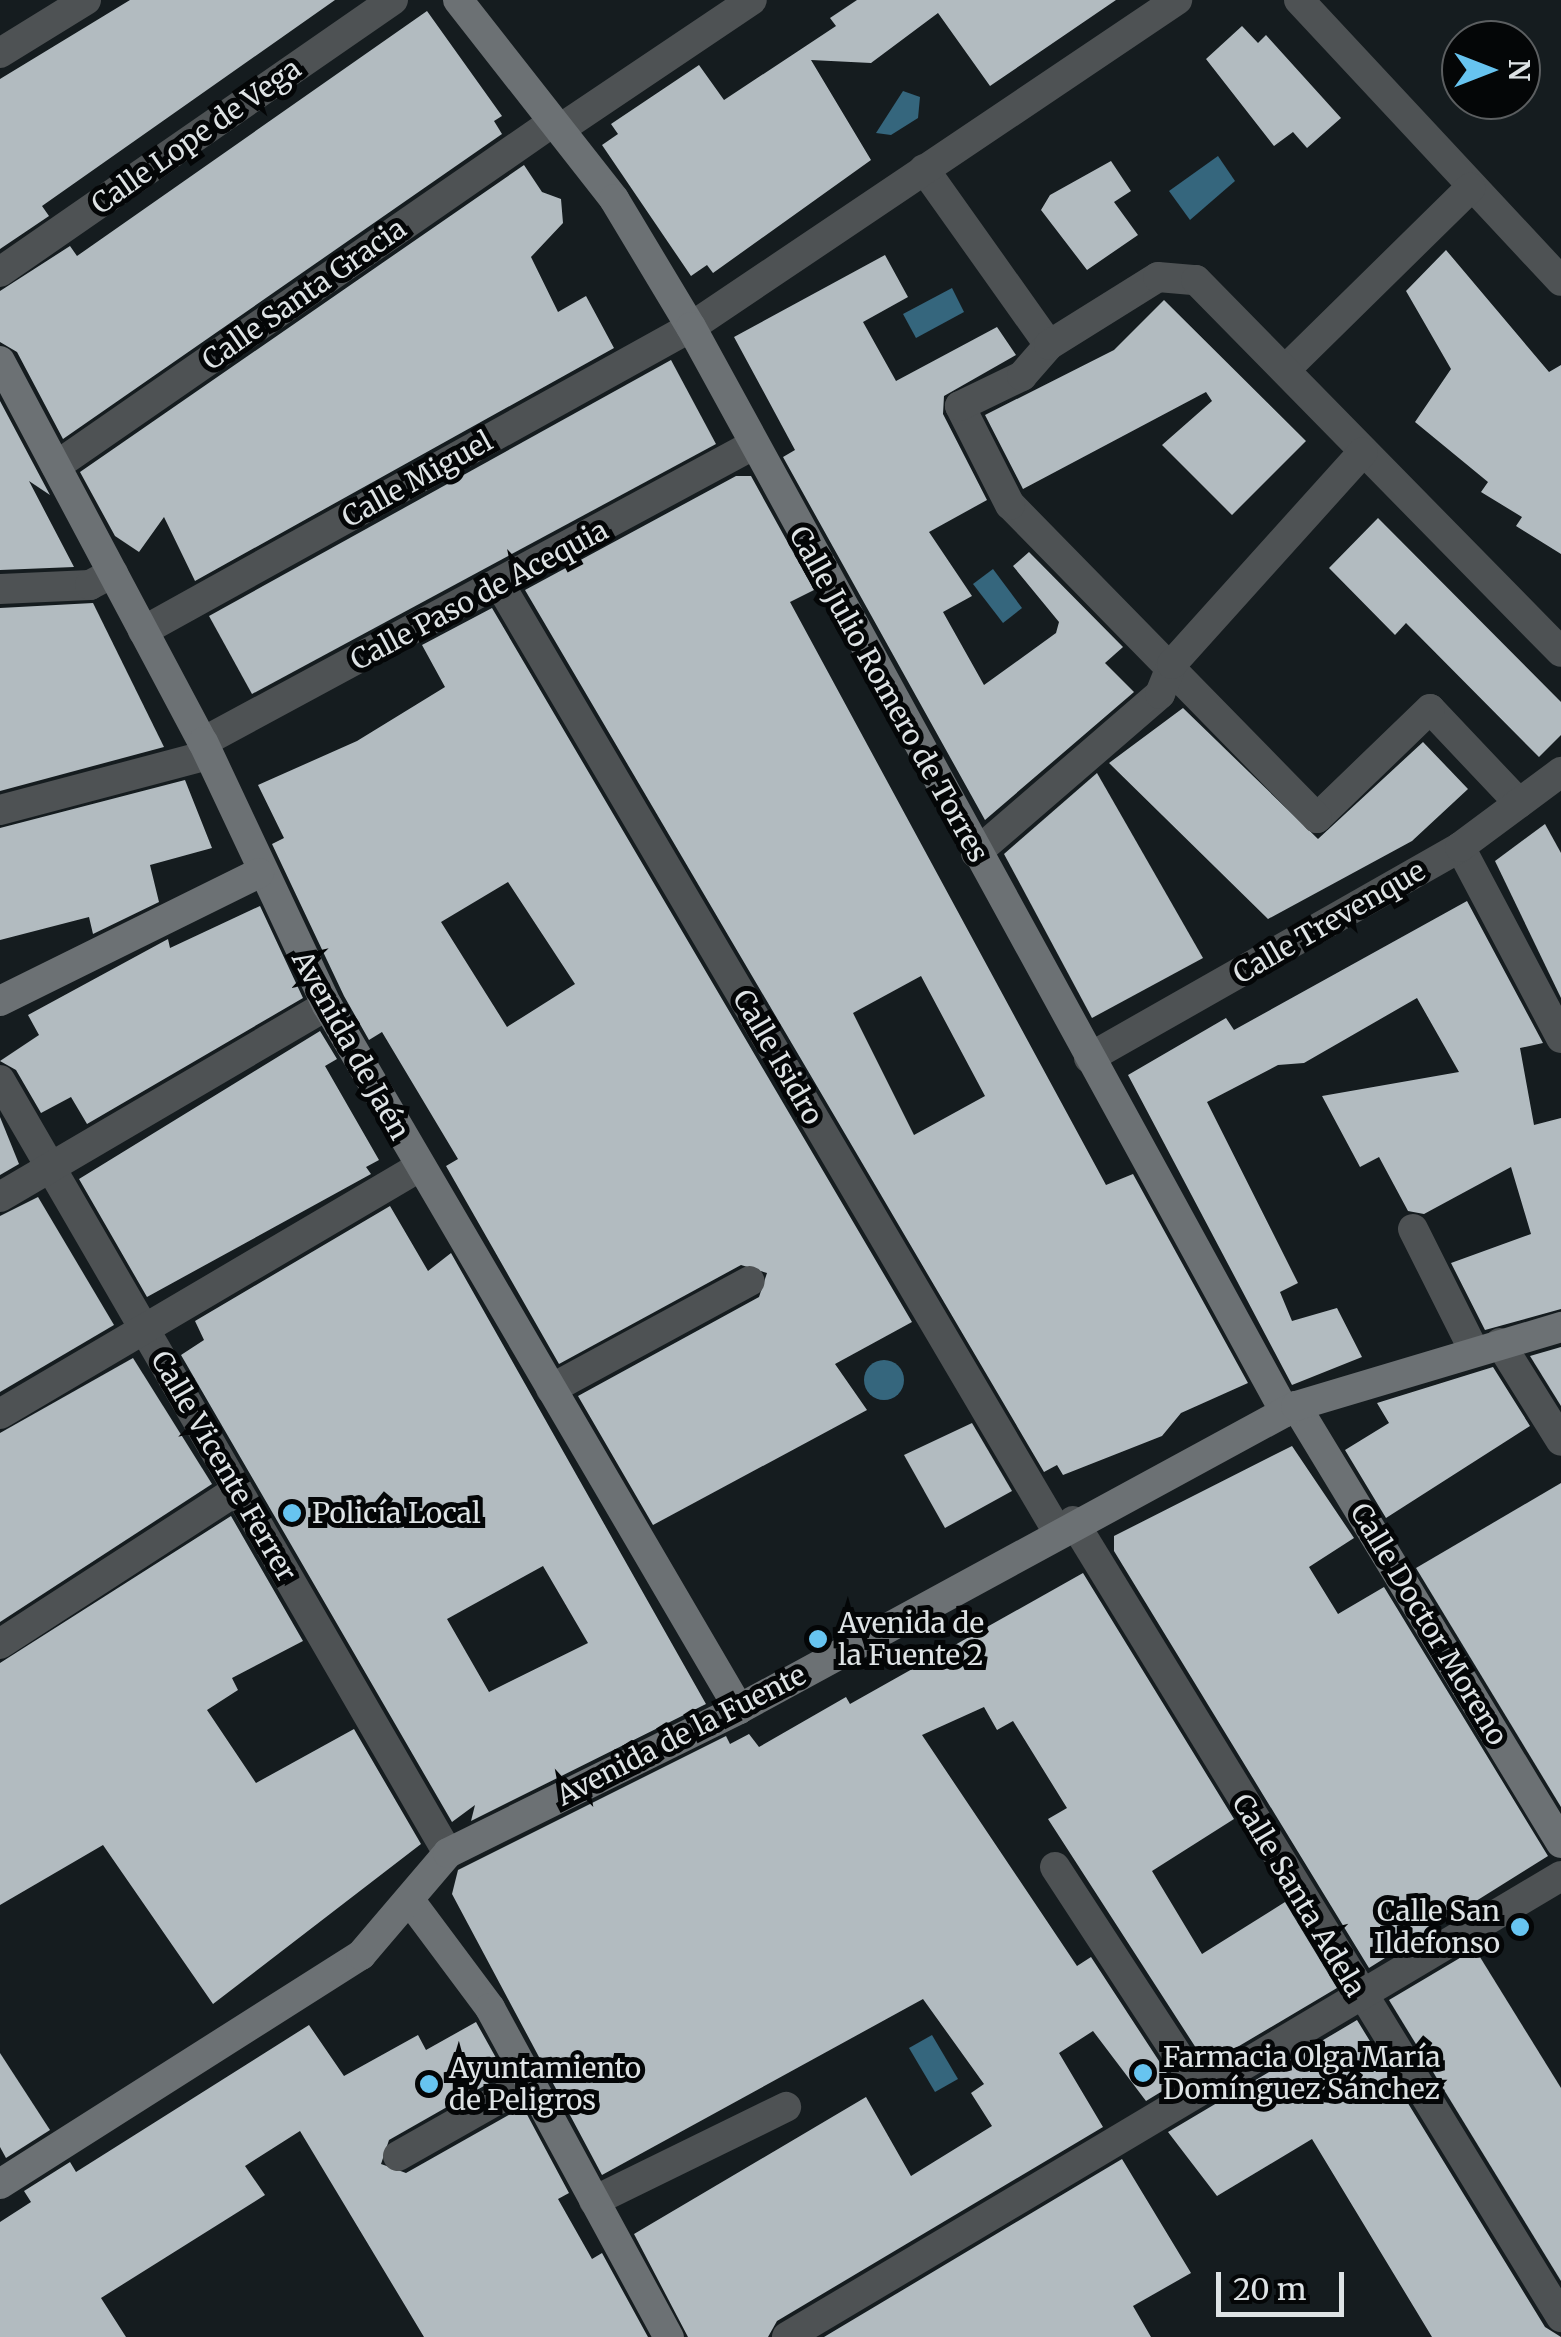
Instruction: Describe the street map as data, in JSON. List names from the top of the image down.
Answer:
{
  "streets": {
    "street": [
      "Calle Lope de Vega",
      "Calle Santa Gracia",
      "Calle Miguel",
      "Calle Paso de Acequia",
      "Calle Julio Romero de Torres",
      "Calle Trevenque",
      "Avenida de Jaén",
      "Calle Isidro",
      "Calle Vicente Ferrer",
      "Calle Doctor Moreno",
      "Avenida de la Fuente",
      "Calle Santa Adela"
    ]
  },
  "crossings": [
    ["Calle Santa Gracia", "Calle Julio Romero de Torres"],
    ["Calle Santa Gracia", "Avenida de Jaén"],
    ["Calle Miguel", "Calle Julio Romero de Torres"],
    ["Calle Miguel", "Avenida de Jaén"],
    ["Calle Paso de Acequia", "Calle Julio Romero de Torres"],
    ["Calle Paso de Acequia", "Avenida de Jaén"],
    ["Calle Paso de Acequia", "Calle Isidro"],
    ["Calle Julio Romero de Torres", "Calle Trevenque"],
    ["Calle Julio Romero de Torres", "Calle Doctor Moreno"],
    ["Calle Julio Romero de Torres", "Avenida de la Fuente"],
    ["Avenida de Jaén", "Avenida de la Fuente"],
    ["Calle Isidro", "Avenida de la Fuente"],
    ["Calle Isidro", "Calle Santa Adela"],
    ["Calle Vicente Ferrer", "Avenida de la Fuente"],
    ["Calle Doctor Moreno", "Avenida de la Fuente"],
    ["Avenida de la Fuente", "Calle Santa Adela"]
  ],
  "places": [
    "Policía Local",
    "Avenida de la Fuente 2",
    "Calle San Ildefonso",
    "Farmacia Olga María Domínguez Sánchez",
    "Ayuntamiento de Peligros"
  ],
  "scale_bar": "20 m",
  "north": "right"
}
